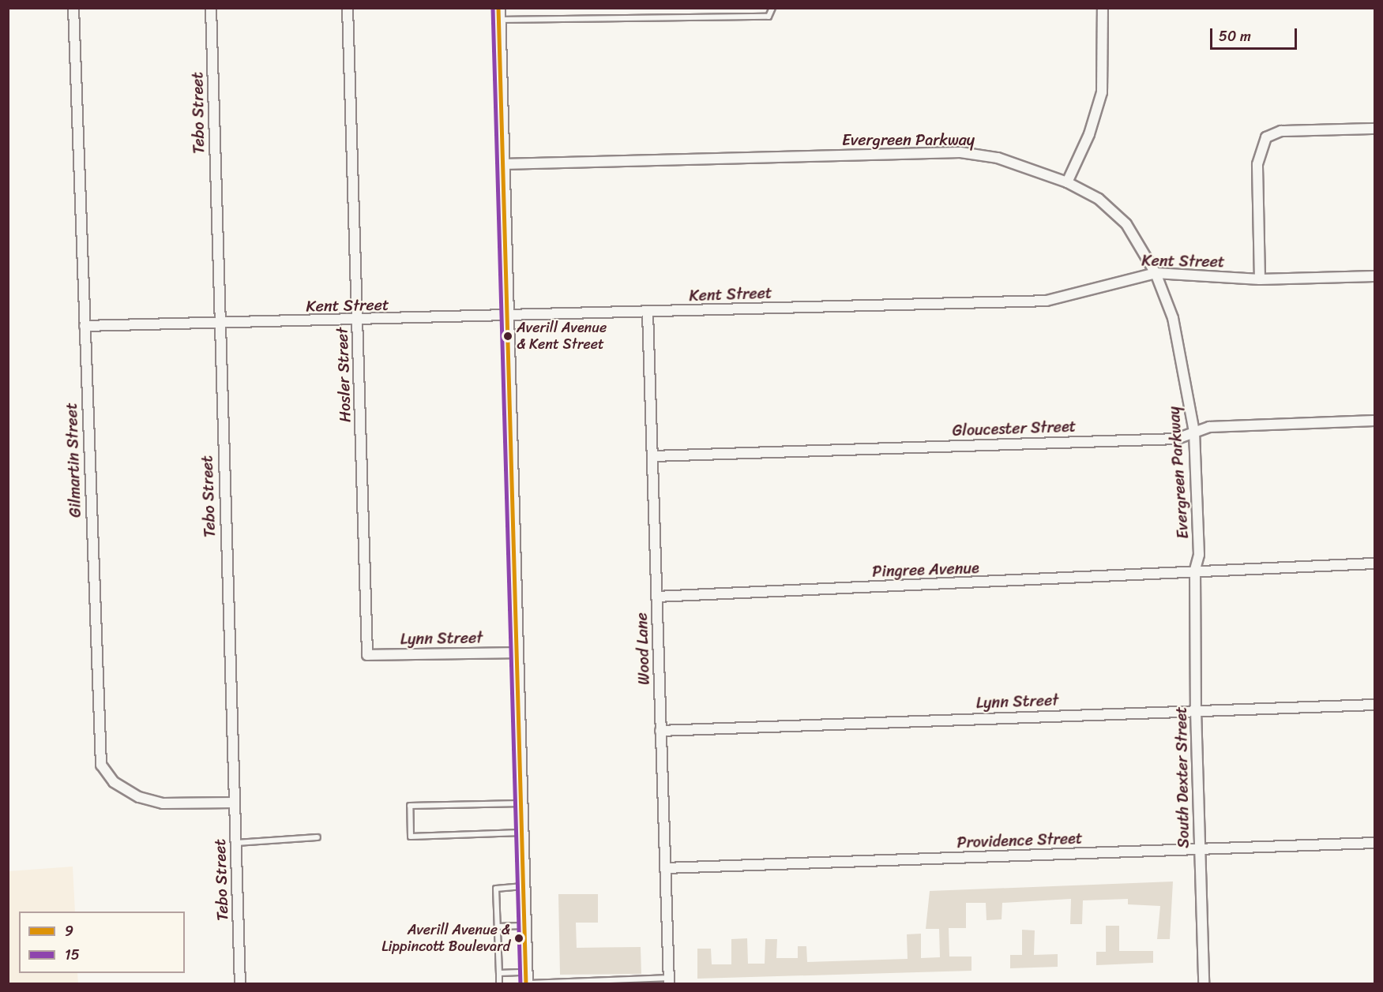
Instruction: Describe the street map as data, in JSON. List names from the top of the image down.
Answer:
{
  "streets": {
    "street": [
      "Tebo Street",
      "Evergreen Parkway",
      "Kent Street",
      "Hosler Street",
      "Gloucester Street",
      "Gilmartin Street",
      "Pingree Avenue",
      "Lynn Street",
      "Wood Lane",
      "South Dexter Street",
      "Providence Street"
    ]
  },
  "crossings": [
    ["Tebo Street", "Kent Street"],
    ["Tebo Street", "Gilmartin Street"],
    ["Evergreen Parkway", "Kent Street"],
    ["Evergreen Parkway", "Gloucester Street"],
    ["Evergreen Parkway", "Pingree Avenue"],
    ["Evergreen Parkway", "South Dexter Street"],
    ["Kent Street", "Hosler Street"],
    ["Kent Street", "Gilmartin Street"],
    ["Kent Street", "Wood Lane"],
    ["Hosler Street", "Lynn Street"],
    ["Gloucester Street", "Wood Lane"],
    ["Pingree Avenue", "Wood Lane"],
    ["Pingree Avenue", "South Dexter Street"],
    ["Lynn Street", "Wood Lane"],
    ["Lynn Street", "South Dexter Street"],
    ["Wood Lane", "Providence Street"],
    ["South Dexter Street", "Providence Street"]
  ],
  "places": ["Averill Avenue & Kent Street", "Averill Avenue & Lippincott Boulevard"],
  "lines": ["transit line 9", "transit line 15"],
  "legend": ["9", "15"],
  "scale_bar": "50 m"
}
